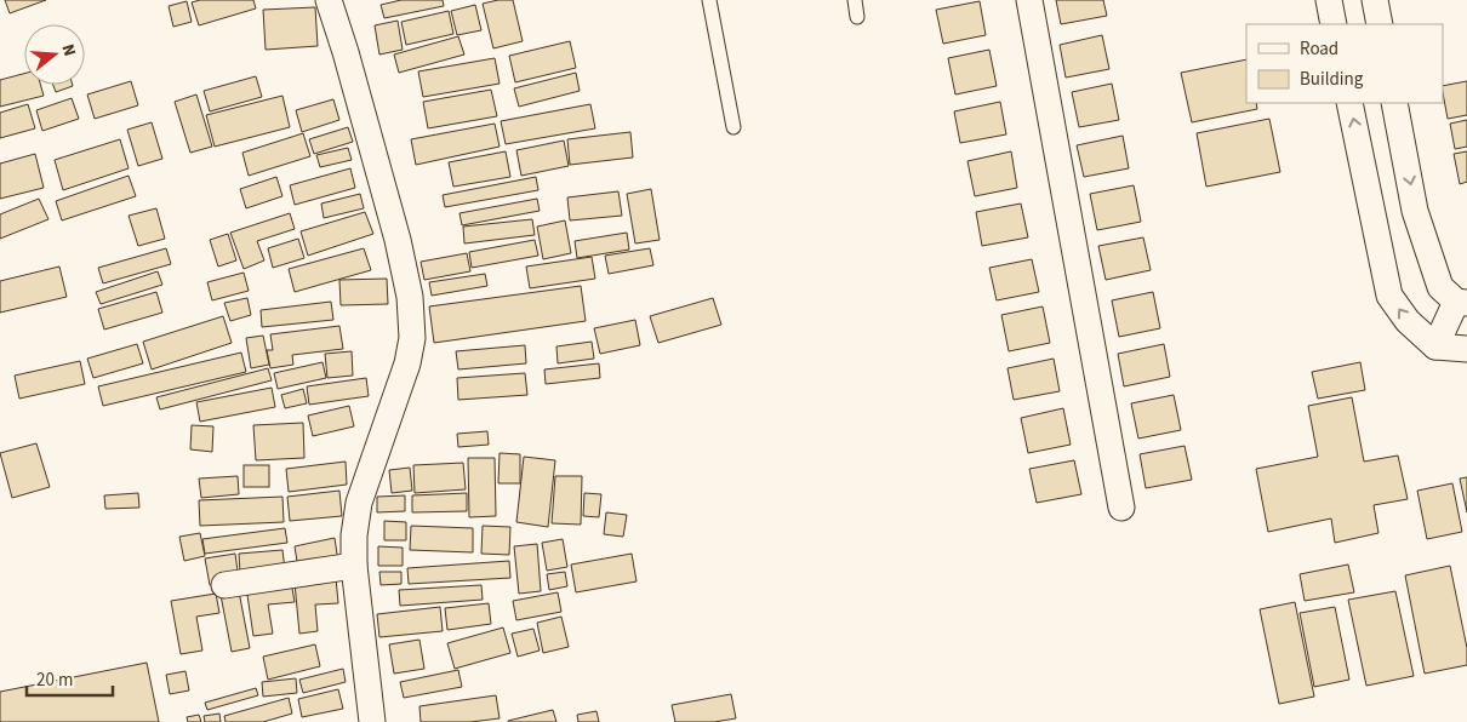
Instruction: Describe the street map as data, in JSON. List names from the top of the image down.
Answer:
{
  "legend": ["Road", "Building"],
  "scale_bar": "20 m",
  "north": "right"
}
